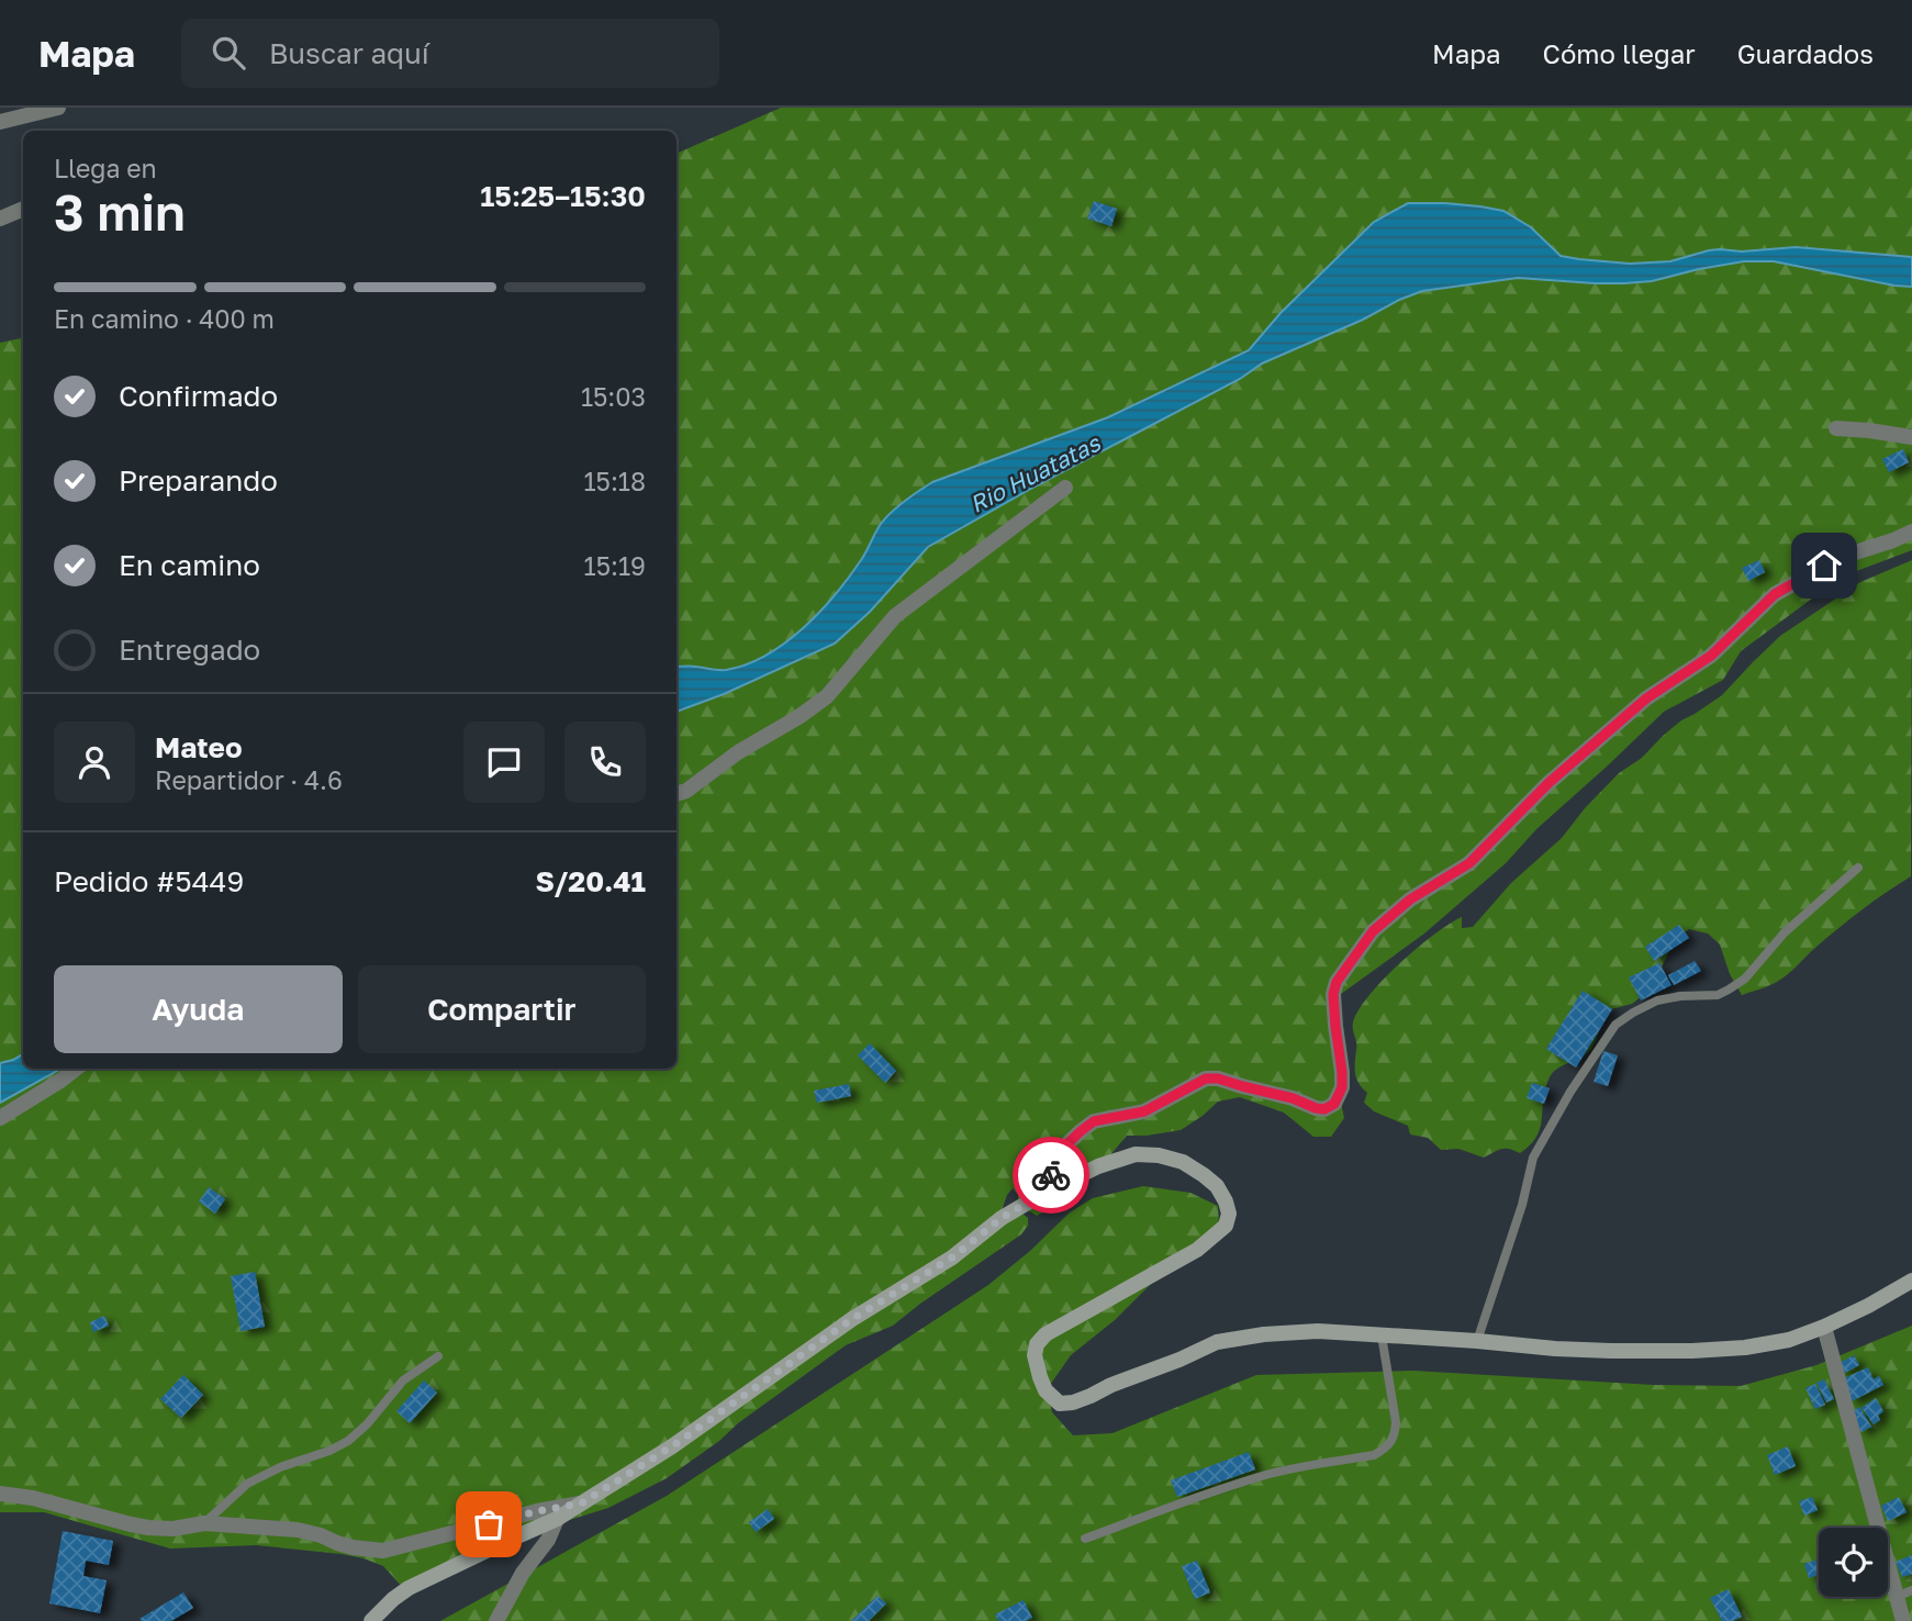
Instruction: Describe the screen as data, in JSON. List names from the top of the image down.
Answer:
{
  "water": ["Rio Huatatas"],
  "page": {
    "header": "Mapa",
    "search": "Buscar aquí",
    "nav": ["Mapa", "Cómo llegar", "Guardados"],
    "heading": ["3 min", "Llega en", "15:25–15:30"],
    "panel": [
      "Mateo",
      "Repartidor · 4.6",
      "Pedido #5449",
      "S/20.41"
    ],
    "bar": "En camino · 400 m",
    "list": [
      ["Confirmado", "15:03"],
      ["Preparando", "15:18"],
      ["En camino", "15:19"],
      "Entregado"
    ],
    "buttons": ["Ayuda", "Compartir"]
  }
}
